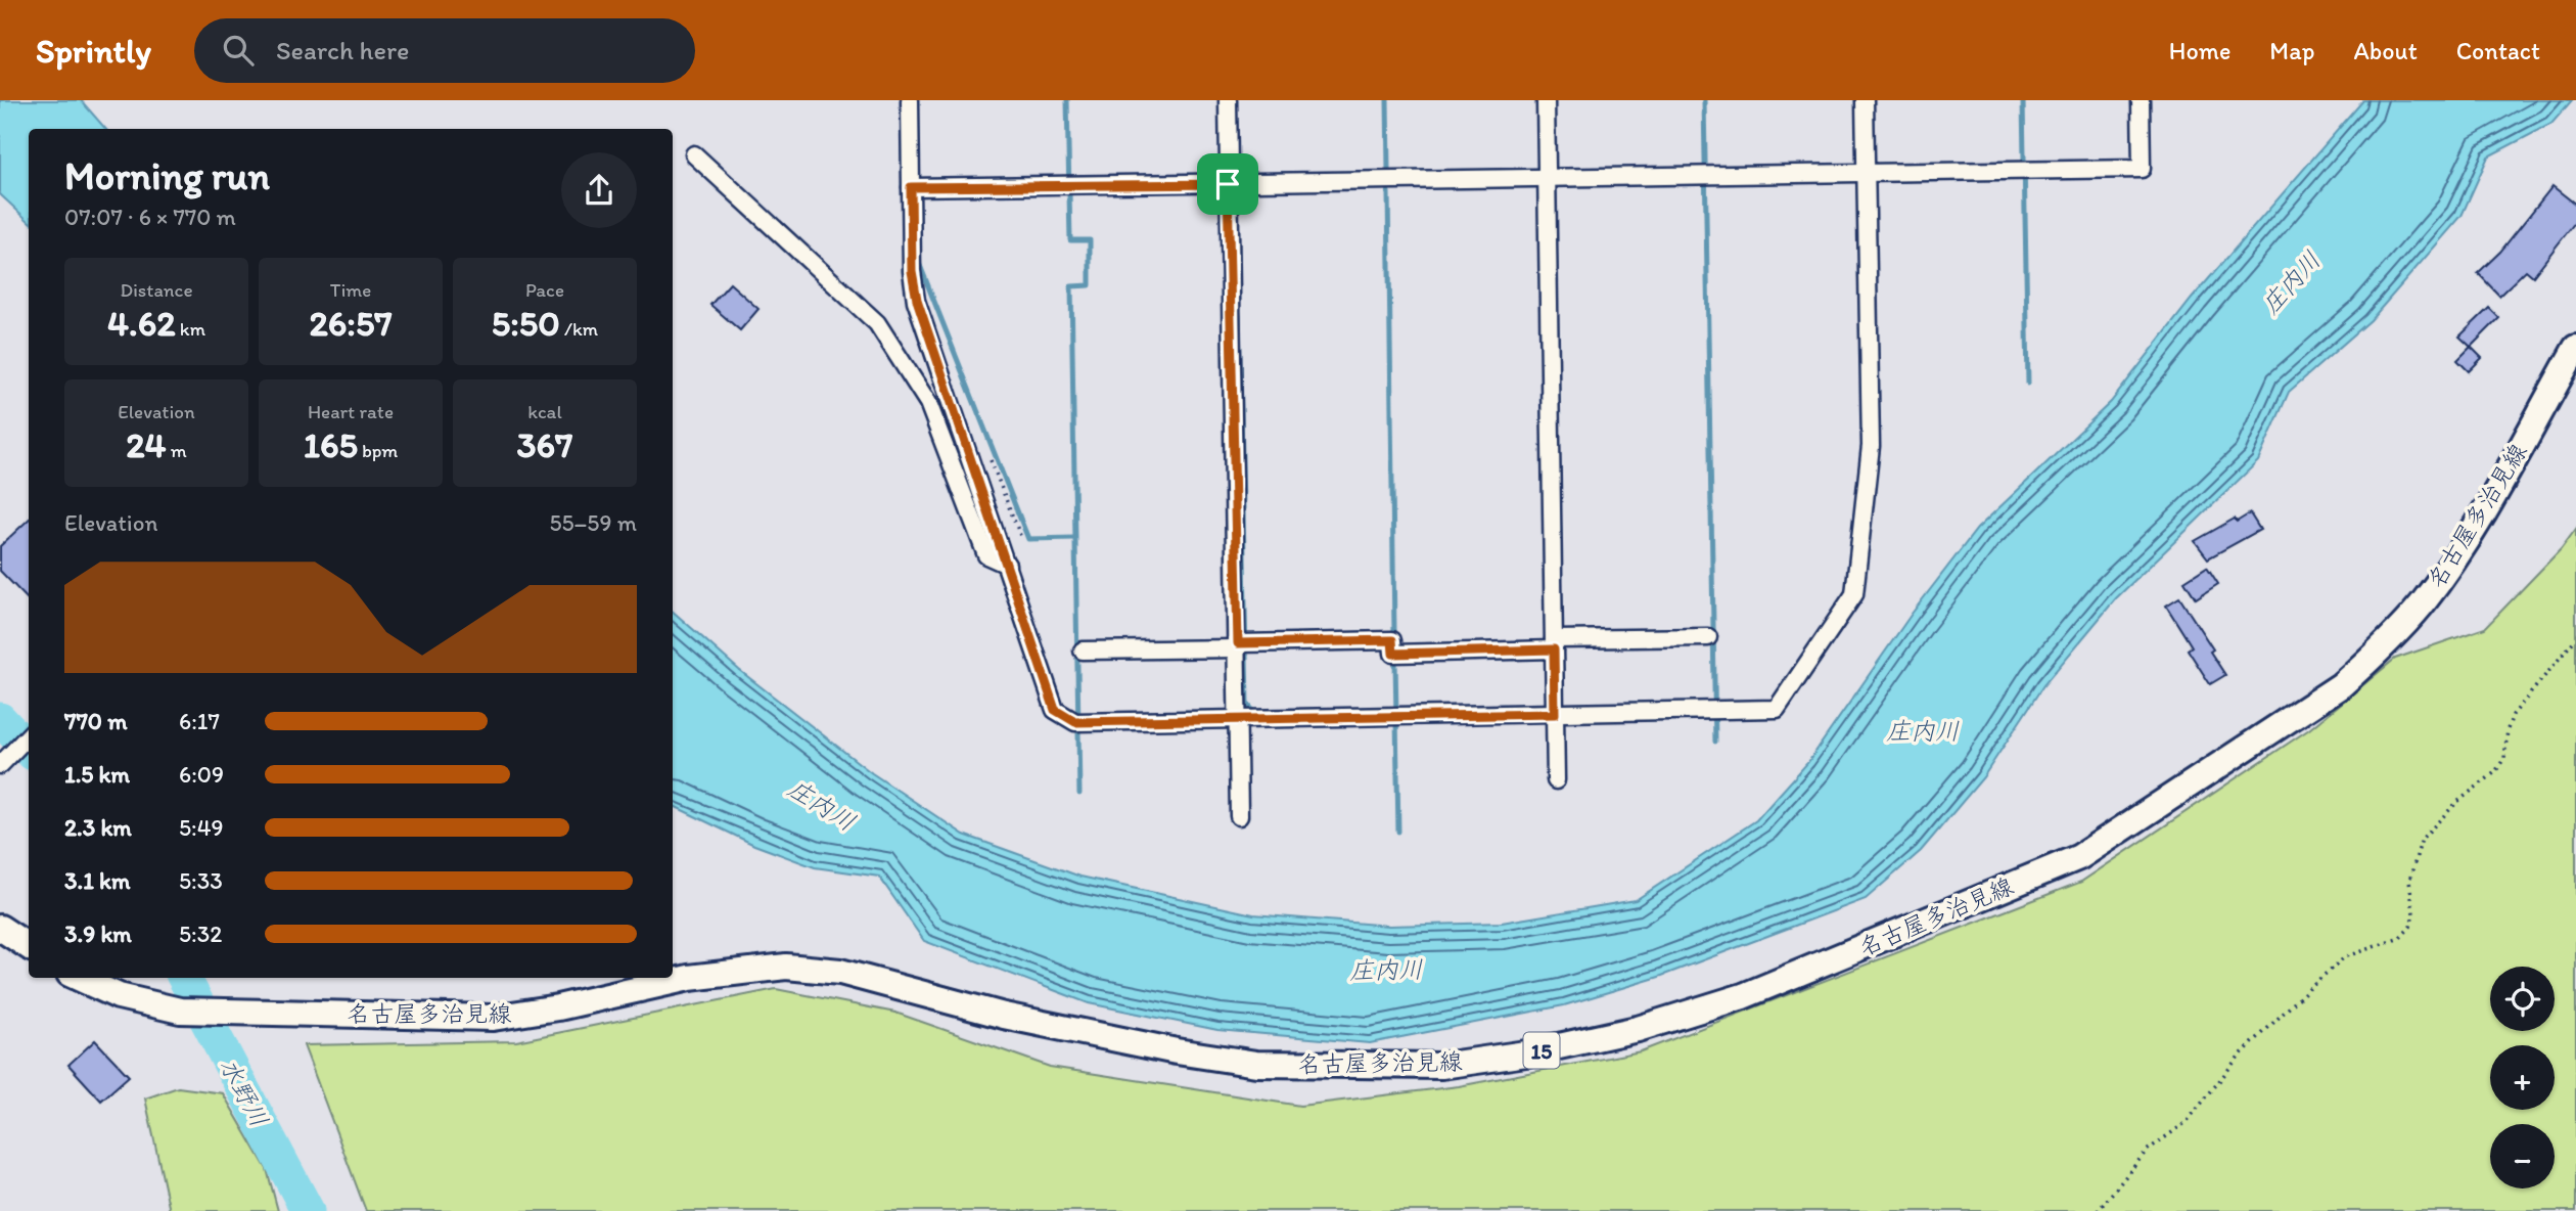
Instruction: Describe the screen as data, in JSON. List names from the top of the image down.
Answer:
{
  "streets": {
    "main road": ["名古屋多治見線", "15"]
  },
  "water": ["庄内川", "水野川"],
  "page": {
    "header": "Sprintly",
    "search": "Search here",
    "nav": [
      "Home",
      "Map",
      "About",
      "Contact"
    ],
    "heading": ["Morning run", "07:07 · 6 × 770 m"],
    "stats": [
      ["Distance", "4.62 km"],
      ["Time", "26:57"],
      ["Pace", "5:50 /km"],
      ["Elevation", "24 m"],
      ["Heart rate", "165 bpm"],
      ["kcal", "367"]
    ],
    "chart": ["Elevation", "55–59 m"],
    "list": [
      {
        "name": "770 m",
        "note": "6:17"
      },
      {
        "name": "1.5 km",
        "note": "6:09"
      },
      {
        "name": "2.3 km",
        "note": "5:49"
      },
      {
        "name": "3.1 km",
        "note": "5:33"
      },
      {
        "name": "3.9 km",
        "note": "5:32"
      }
    ],
    "map_buttons": ["+", "−"]
  }
}
